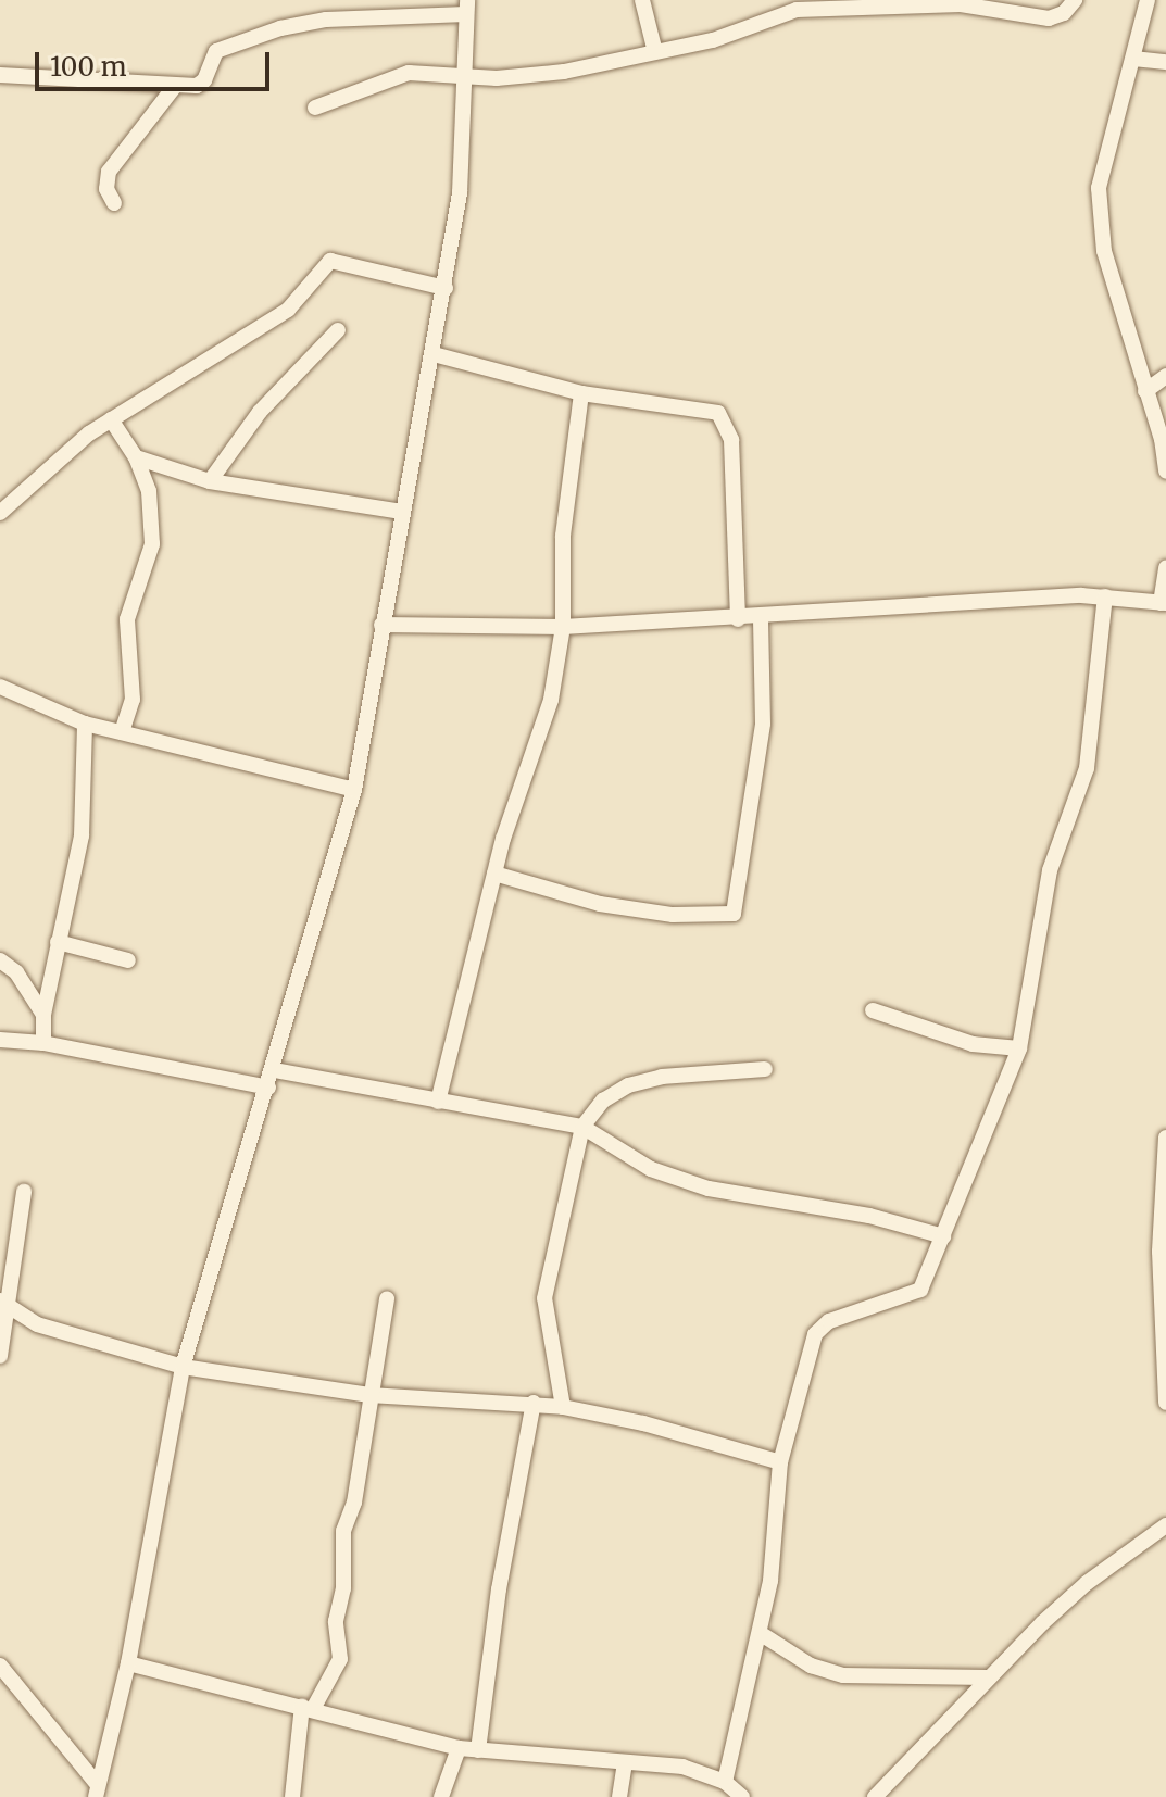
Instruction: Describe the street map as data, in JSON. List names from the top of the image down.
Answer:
{
  "scale_bar": "100 m"
}
